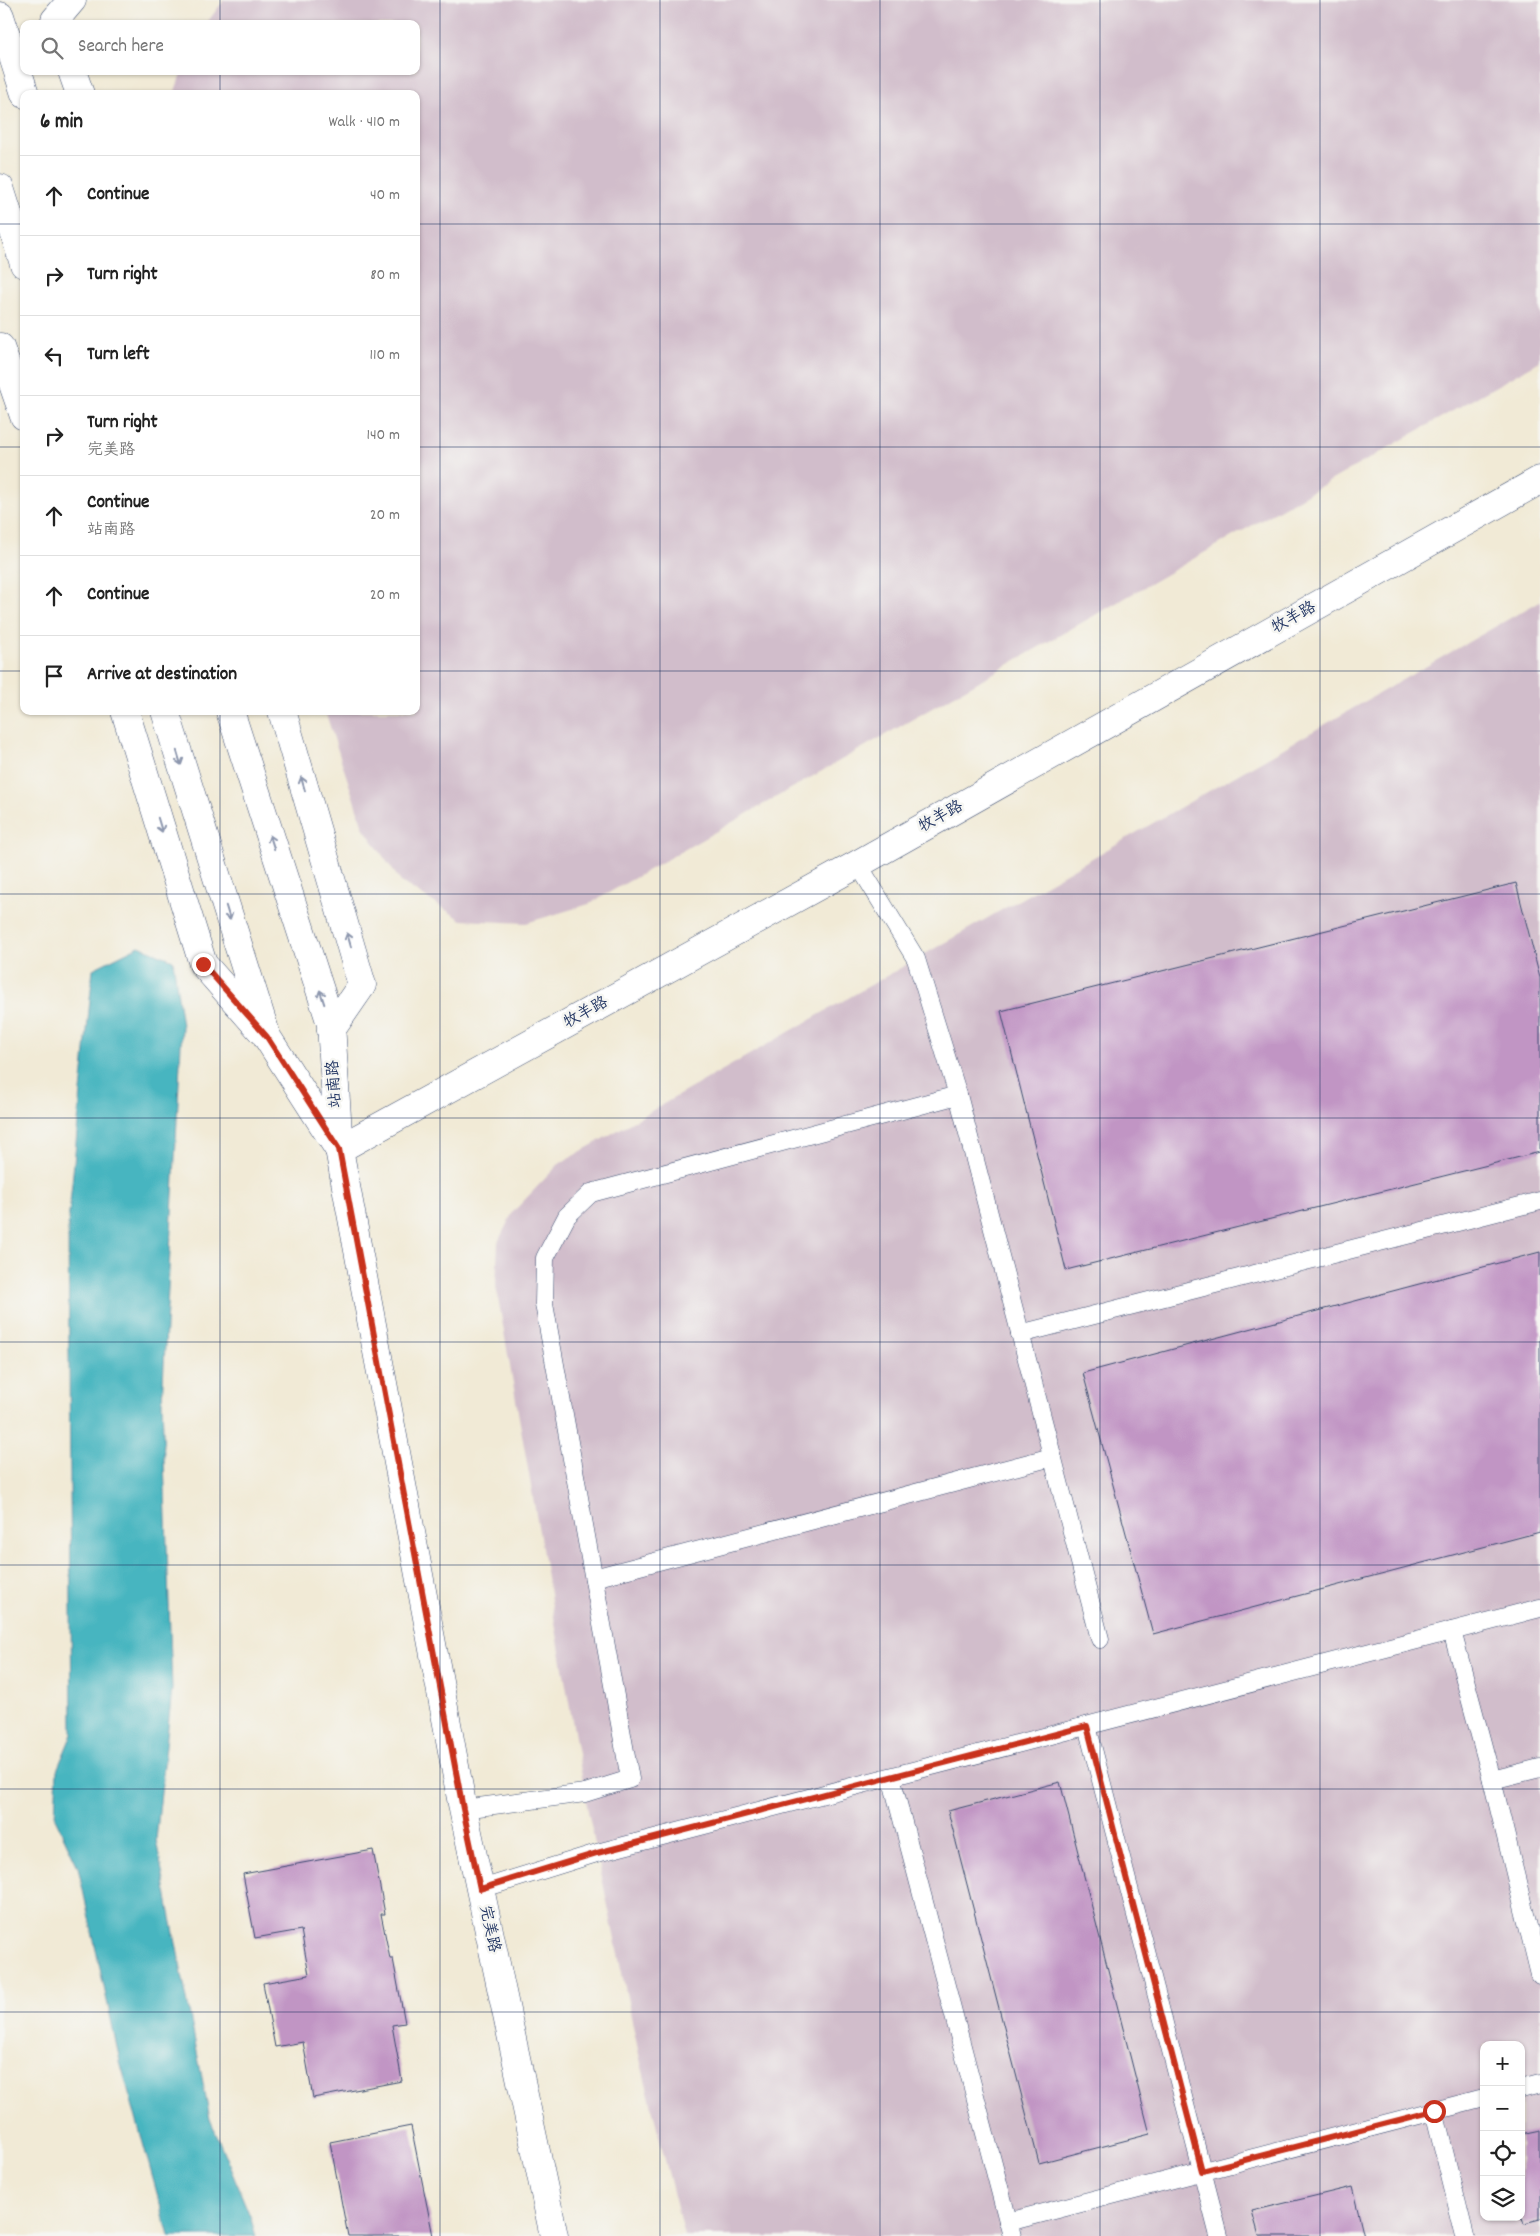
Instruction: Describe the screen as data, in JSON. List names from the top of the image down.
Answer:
{
  "streets": {
    "main road": ["牧羊路", "站南路", "完美路"]
  },
  "crossings": [
    ["牧羊路", "站南路"],
    ["牧羊路", "完美路"],
    ["站南路", "完美路"]
  ],
  "page": {
    "search": "Search here",
    "heading": ["6 min", "Walk · 410 m"],
    "list": [
      ["Continue", "40 m"],
      ["Turn right", "80 m"],
      ["Turn left", "110 m"],
      ["Turn right", "完美路", "140 m"],
      ["Continue", "站南路", "20 m"],
      ["Continue", "20 m"],
      "Arrive at destination"
    ],
    "map_buttons": ["+", "−"]
  }
}
